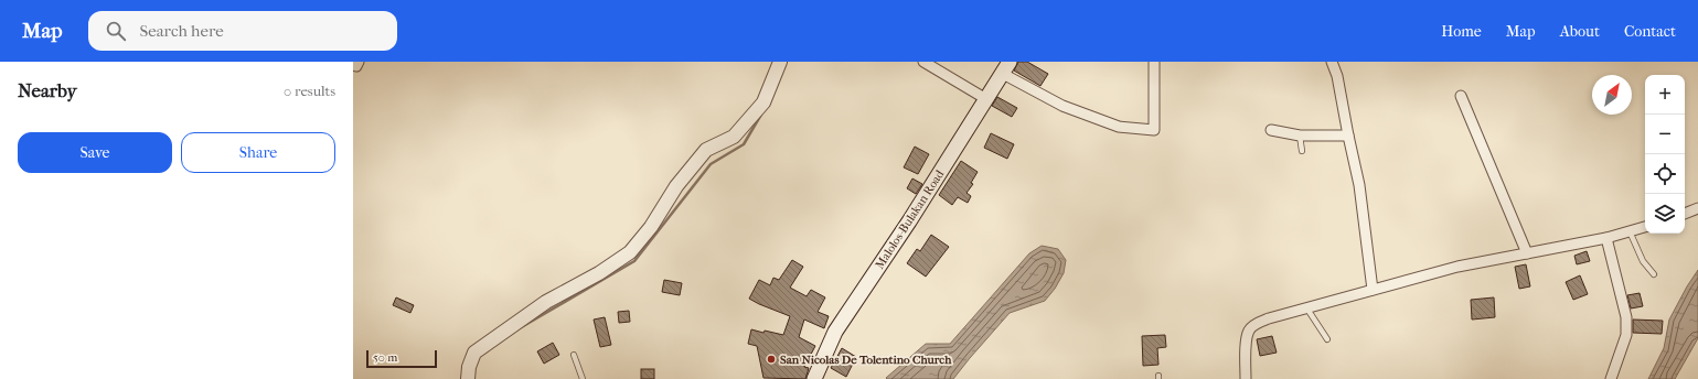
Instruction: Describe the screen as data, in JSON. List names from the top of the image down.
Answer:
{
  "streets": {
    "main road": ["Malolos-Bulakan Road"]
  },
  "places": ["San Nicolas De Tolentino Church"],
  "scale_bar": "50 m",
  "north": "top right",
  "page": {
    "header": "Map",
    "search": "Search here",
    "nav": [
      "Home",
      "Map",
      "About",
      "Contact"
    ],
    "heading": ["Nearby", "0 results"],
    "map_buttons": ["+", "−"],
    "buttons": ["Save", "Share"],
    "scale": "50 m"
  }
}
